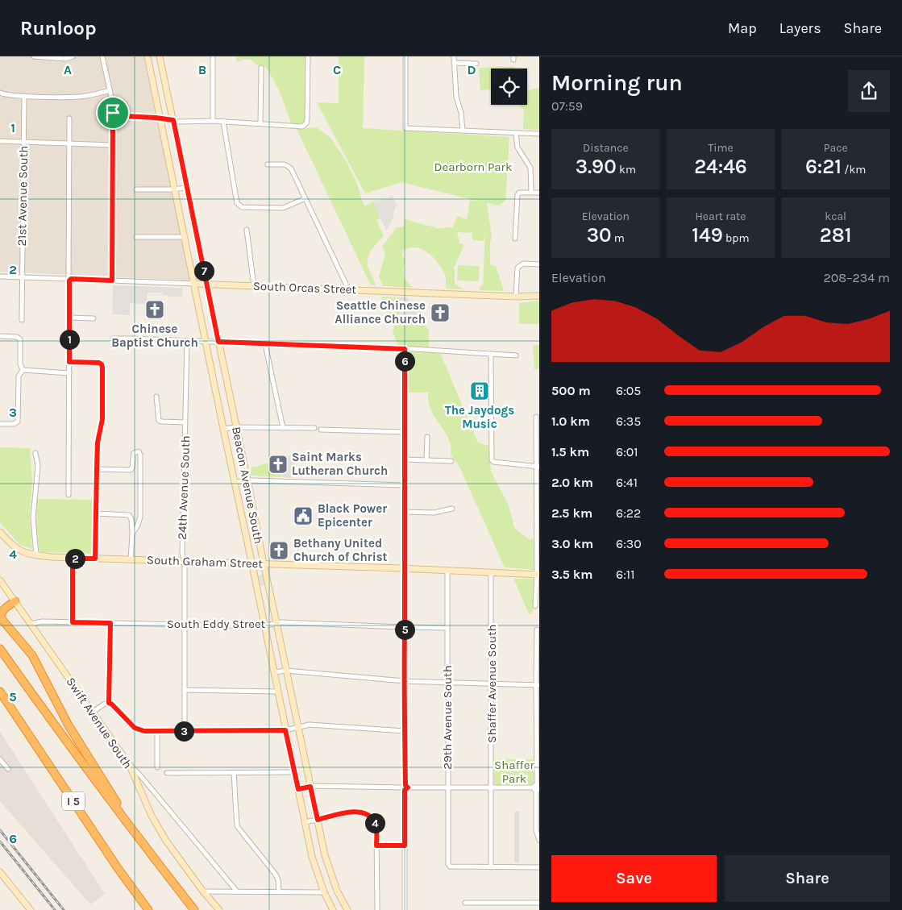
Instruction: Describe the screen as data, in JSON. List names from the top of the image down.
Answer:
{
  "streets": {
    "highway": ["I 5"],
    "main road": [
      "South Orcas Street",
      "Beacon Avenue South",
      "South Graham Street",
      "Swift Avenue South"
    ],
    "street": [
      "21st Avenue South",
      "24th Avenue South",
      "South Eddy Street",
      "Shaffer Avenue South",
      "29th Avenue South"
    ]
  },
  "crossings": [
    ["21st Avenue South", "South Orcas Street"],
    ["South Orcas Street", "Beacon Avenue South"],
    ["Beacon Avenue South", "South Graham Street"],
    ["Beacon Avenue South", "South Eddy Street"],
    ["24th Avenue South", "South Graham Street"],
    ["24th Avenue South", "South Eddy Street"],
    ["South Graham Street", "Shaffer Avenue South"],
    ["South Graham Street", "29th Avenue South"],
    ["South Eddy Street", "29th Avenue South"],
    ["South Eddy Street", "Swift Avenue South"],
    ["Shaffer Avenue South", "29th Avenue South"]
  ],
  "parks": ["Dearborn Park", "Shaffer Park"],
  "places": {
    "church": [
      "Chinese Baptist Church",
      "Seattle Chinese Alliance Church",
      "Saint Marks Lutheran Church",
      "Bethany United Church of Christ"
    ],
    "building": ["The Jaydogs Music"],
    "public building": ["Black Power Epicenter"]
  },
  "page": {
    "header": "Runloop",
    "nav": ["Map", "Layers", "Share"],
    "heading": ["Morning run", "07:59"],
    "stats": [
      ["Distance", "3.90 km"],
      ["Time", "24:46"],
      ["Pace", "6:21 /km"],
      ["Elevation", "30 m"],
      ["Heart rate", "149 bpm"],
      ["kcal", "281"]
    ],
    "pins": [
      "7",
      "1",
      "6",
      "2",
      "5",
      "3",
      "4"
    ],
    "chart": ["Elevation", "208–234 m"],
    "list": [
      {
        "name": "500 m",
        "note": "6:05"
      },
      {
        "name": "1.0 km",
        "note": "6:35"
      },
      {
        "name": "1.5 km",
        "note": "6:01"
      },
      {
        "name": "2.0 km",
        "note": "6:41"
      },
      {
        "name": "2.5 km",
        "note": "6:22"
      },
      {
        "name": "3.0 km",
        "note": "6:30"
      },
      {
        "name": "3.5 km",
        "note": "6:11"
      }
    ],
    "buttons": ["Save", "Share"]
  },
  "grid": {
    "columns": [
      "A",
      "B",
      "C",
      "D"
    ],
    "rows": [
      "1",
      "2",
      "3",
      "4",
      "5",
      "6"
    ]
  }
}
